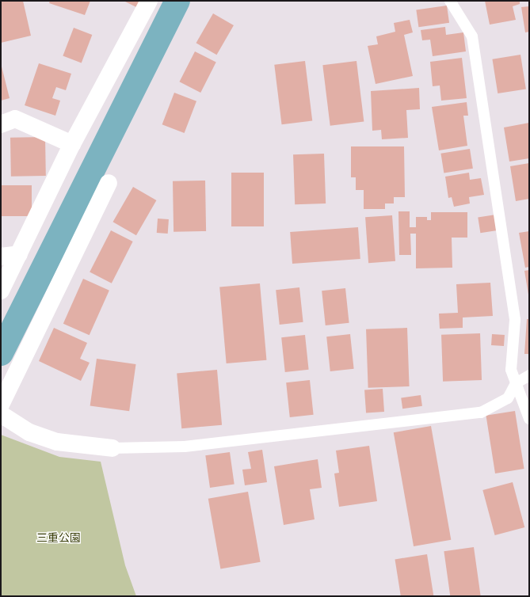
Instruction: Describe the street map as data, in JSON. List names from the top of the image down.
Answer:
{
  "parks": ["三重公園"]
}
